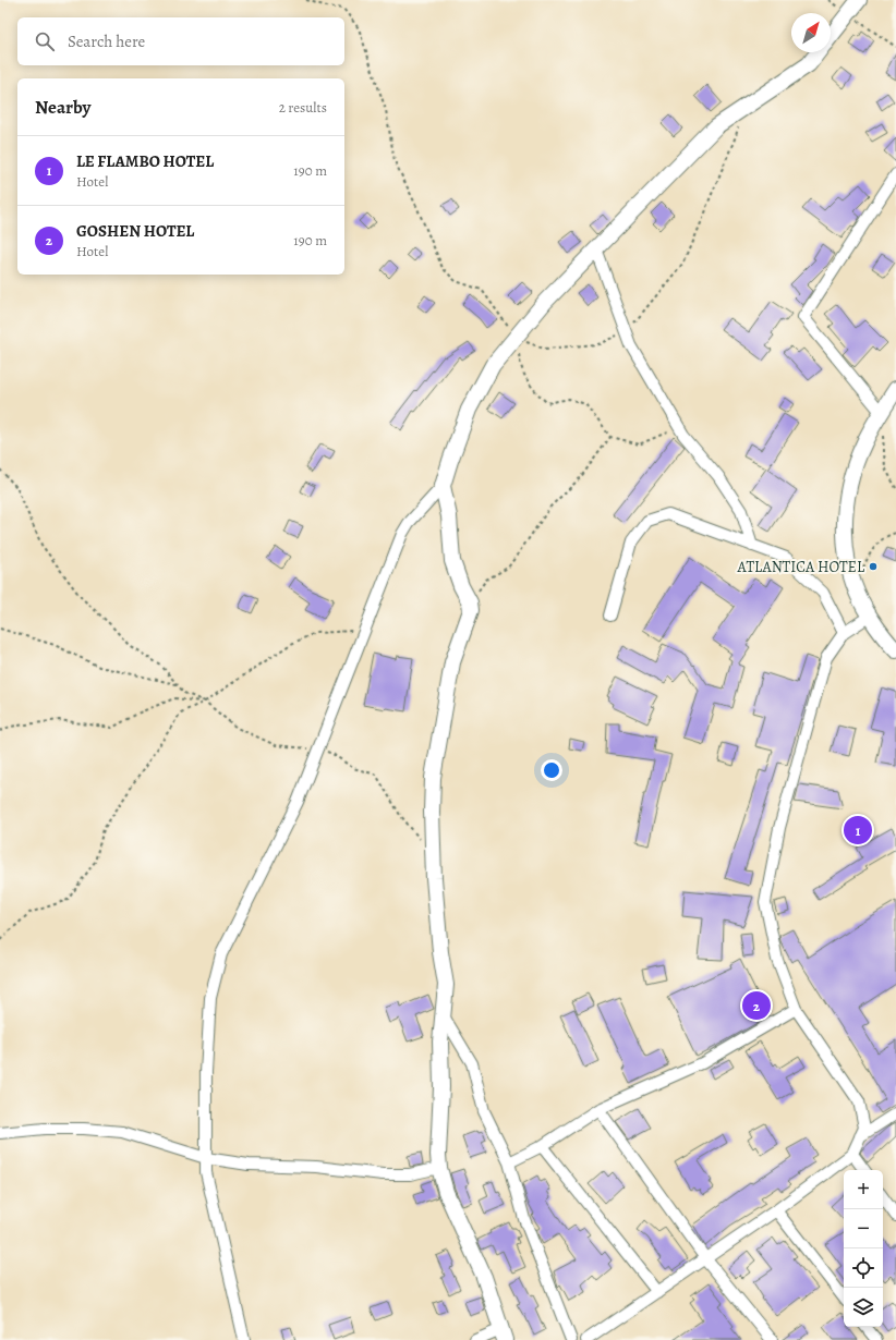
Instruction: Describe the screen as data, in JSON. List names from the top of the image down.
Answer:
{
  "places": ["ATLANTICA HOTEL"],
  "north": "top right",
  "page": {
    "search": "Search here",
    "heading": ["Nearby", "2 results"],
    "list": [
      {
        "mark": "1",
        "name": "LE FLAMBO HOTEL",
        "note": "Hotel",
        "value": "190 m"
      },
      {
        "mark": "2",
        "name": "GOSHEN HOTEL",
        "note": "Hotel",
        "value": "190 m"
      }
    ],
    "pins": ["1", "2"],
    "map_buttons": ["+", "−"]
  }
}
